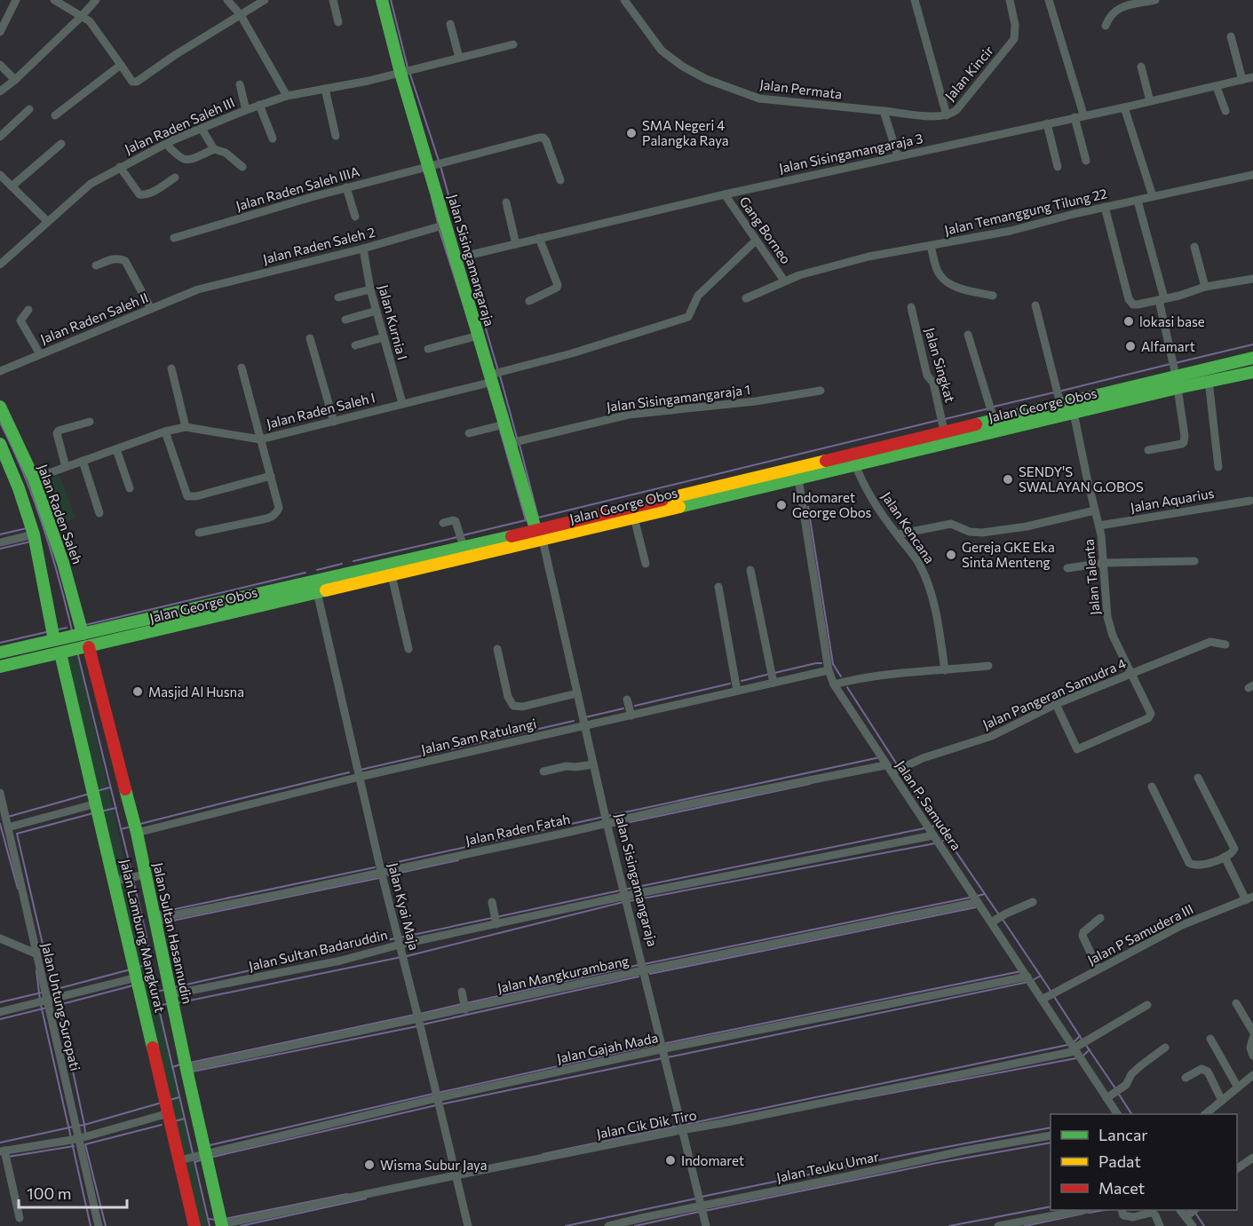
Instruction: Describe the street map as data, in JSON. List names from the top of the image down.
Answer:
{
  "streets": {
    "main road": [
      "Jalan Sisingamangaraja",
      "Jalan George Obos",
      "Jalan Raden Saleh",
      "Jalan Sultan Hasannudin",
      "Jalan Lambung Mangkurat"
    ],
    "street": [
      "Jalan Kincir",
      "Jalan Permata",
      "Jalan Raden Saleh III",
      "Jalan Sisingamangaraja 3",
      "Jalan Raden Saleh IIIA",
      "Jalan Temanggung Tilung 22",
      "Gang Borneo",
      "Jalan Raden Saleh 2",
      "Jalan Raden Saleh II",
      "Jalan Kurnia I",
      "Jalan Singkat",
      "Jalan Sisingamangaraja 1",
      "Jalan Raden Saleh I",
      "Jalan Aquarius",
      "Jalan Kencana",
      "Jalan Talenta",
      "Jalan Pangeran Samudra 4",
      "Jalan Sam Ratulangi",
      "Jalan P. Samudera",
      "Jalan Raden Fatah",
      "Jalan Kyai Maja",
      "Jalan P Samudera III",
      "Jalan Sultan Badaruddin",
      "Jalan Mangkurambang",
      "Jalan Untung Suropati",
      "Jalan Gajah Mada",
      "Jalan Cik Dik Tiro",
      "Jalan Teuku Umar"
    ]
  },
  "crossings": [
    ["Jalan Kincir", "Jalan Permata"],
    ["Jalan Raden Saleh III", "Jalan Sisingamangaraja"],
    ["Jalan Sisingamangaraja 3", "Gang Borneo"],
    ["Jalan Sisingamangaraja 3", "Jalan Sisingamangaraja"],
    ["Jalan Raden Saleh IIIA", "Jalan Sisingamangaraja"],
    ["Jalan Temanggung Tilung 22", "Gang Borneo"],
    ["Jalan Raden Saleh 2", "Jalan Sisingamangaraja"],
    ["Jalan Raden Saleh 2", "Jalan Raden Saleh II"],
    ["Jalan Raden Saleh 2", "Jalan Kurnia I"],
    ["Jalan Sisingamangaraja", "Jalan Sisingamangaraja 1"],
    ["Jalan Sisingamangaraja", "Jalan George Obos"],
    ["Jalan Sisingamangaraja", "Jalan Raden Saleh I"],
    ["Jalan Sisingamangaraja", "Jalan Sam Ratulangi"],
    ["Jalan Sisingamangaraja", "Jalan Raden Fatah"],
    ["Jalan Sisingamangaraja", "Jalan Sultan Badaruddin"],
    ["Jalan Sisingamangaraja", "Jalan Mangkurambang"],
    ["Jalan Sisingamangaraja", "Jalan Gajah Mada"],
    ["Jalan Sisingamangaraja", "Jalan Cik Dik Tiro"],
    ["Jalan Sisingamangaraja", "Jalan Teuku Umar"],
    ["Jalan Kurnia I", "Jalan Raden Saleh I"],
    ["Jalan Singkat", "Jalan George Obos"],
    ["Jalan George Obos", "Jalan Raden Saleh"],
    ["Jalan George Obos", "Jalan Kencana"],
    ["Jalan George Obos", "Jalan Talenta"],
    ["Jalan George Obos", "Jalan P. Samudera"],
    ["Jalan George Obos", "Jalan Kyai Maja"],
    ["Jalan George Obos", "Jalan Sultan Hasannudin"],
    ["Jalan George Obos", "Jalan Lambung Mangkurat"],
    ["Jalan Raden Saleh I", "Jalan Raden Saleh"],
    ["Jalan Aquarius", "Jalan Talenta"],
    ["Jalan Talenta", "Jalan Pangeran Samudra 4"],
    ["Jalan Pangeran Samudra 4", "Jalan P. Samudera"],
    ["Jalan Sam Ratulangi", "Jalan P. Samudera"],
    ["Jalan Sam Ratulangi", "Jalan Kyai Maja"],
    ["Jalan Sam Ratulangi", "Jalan Sultan Hasannudin"],
    ["Jalan P. Samudera", "Jalan Raden Fatah"],
    ["Jalan P. Samudera", "Jalan P Samudera III"],
    ["Jalan P. Samudera", "Jalan Sultan Badaruddin"],
    ["Jalan P. Samudera", "Jalan Mangkurambang"],
    ["Jalan P. Samudera", "Jalan Gajah Mada"],
    ["Jalan P. Samudera", "Jalan Cik Dik Tiro"],
    ["Jalan Raden Fatah", "Jalan Kyai Maja"],
    ["Jalan Raden Fatah", "Jalan Sultan Hasannudin"],
    ["Jalan Kyai Maja", "Jalan Sultan Badaruddin"],
    ["Jalan Kyai Maja", "Jalan Mangkurambang"],
    ["Jalan Kyai Maja", "Jalan Gajah Mada"],
    ["Jalan Kyai Maja", "Jalan Cik Dik Tiro"],
    ["Jalan Sultan Hasannudin", "Jalan Lambung Mangkurat"],
    ["Jalan Sultan Hasannudin", "Jalan Sultan Badaruddin"],
    ["Jalan Sultan Hasannudin", "Jalan Mangkurambang"],
    ["Jalan Sultan Hasannudin", "Jalan Gajah Mada"],
    ["Jalan Sultan Hasannudin", "Jalan Cik Dik Tiro"],
    ["Jalan Lambung Mangkurat", "Jalan Gajah Mada"]
  ],
  "places": [
    "SMA Negeri 4 Palangka Raya",
    "lokasi base",
    "Alfamart",
    "SENDY'S SWALAYAN G.OBOS",
    "Indomaret George Obos",
    "Gereja GKE Eka Sinta Menteng",
    "Masjid Al Husna",
    "Indomaret",
    "Wisma Subur Jaya"
  ],
  "legend": ["Lancar", "Padat", "Macet"],
  "scale_bar": "100 m"
}
